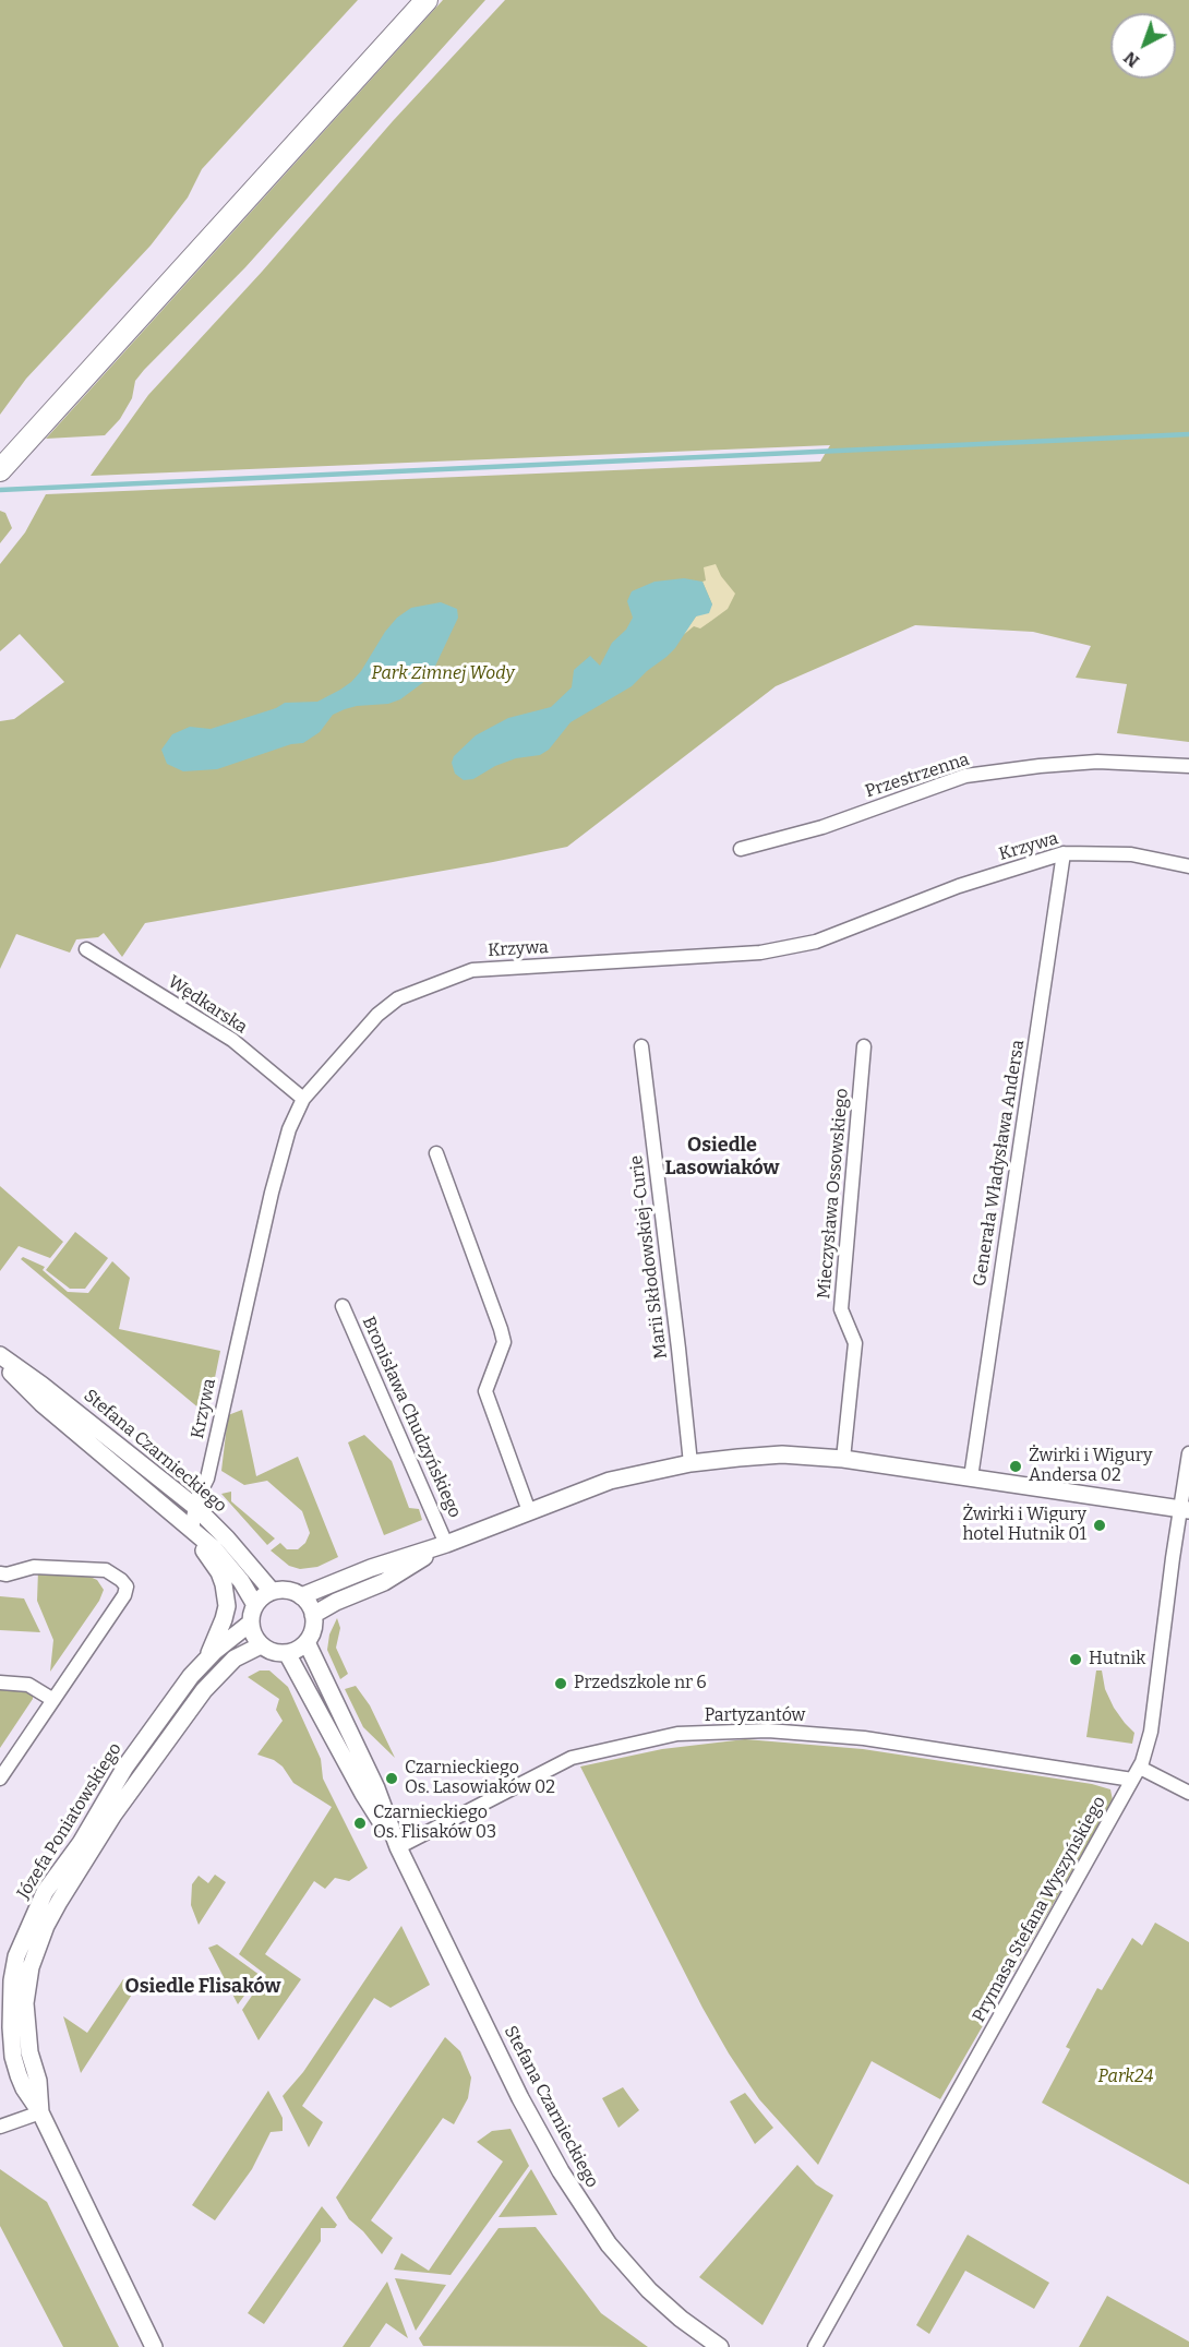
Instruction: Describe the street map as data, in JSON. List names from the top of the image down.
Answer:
{
  "streets": {
    "street": [
      "Przestrzenna",
      "Krzywa",
      "Wędkarska",
      "Generała Władysława Andersa",
      "Mieczysława Ossowskiego",
      "Marii Skłodowskiej-Curie",
      "Bronisława Chudzyńskiego",
      "Stefana Czarnieckiego",
      "Partyzantów",
      "Józefa Poniatowskiego",
      "Prymasa Stefana Wyszyńskiego"
    ]
  },
  "crossings": [
    ["Krzywa", "Wędkarska"],
    ["Krzywa", "Generała Władysława Andersa"],
    ["Krzywa", "Stefana Czarnieckiego"],
    ["Stefana Czarnieckiego", "Partyzantów"],
    ["Stefana Czarnieckiego", "Józefa Poniatowskiego"],
    ["Partyzantów", "Prymasa Stefana Wyszyńskiego"]
  ],
  "districts": ["Osiedle Lasowiaków", "Osiedle Flisaków"],
  "parks": ["Park Zimnej Wody", "Park24"],
  "places": [
    "Żwirki i Wigury Andersa 02",
    "Żwirki i Wigury hotel Hutnik 01",
    "Hutnik",
    "Przedszkole nr 6",
    "Czarnieckiego Os. Lasowiaków 02",
    "Czarnieckiego Os. Flisaków 03"
  ],
  "north": "bottom left"
}
